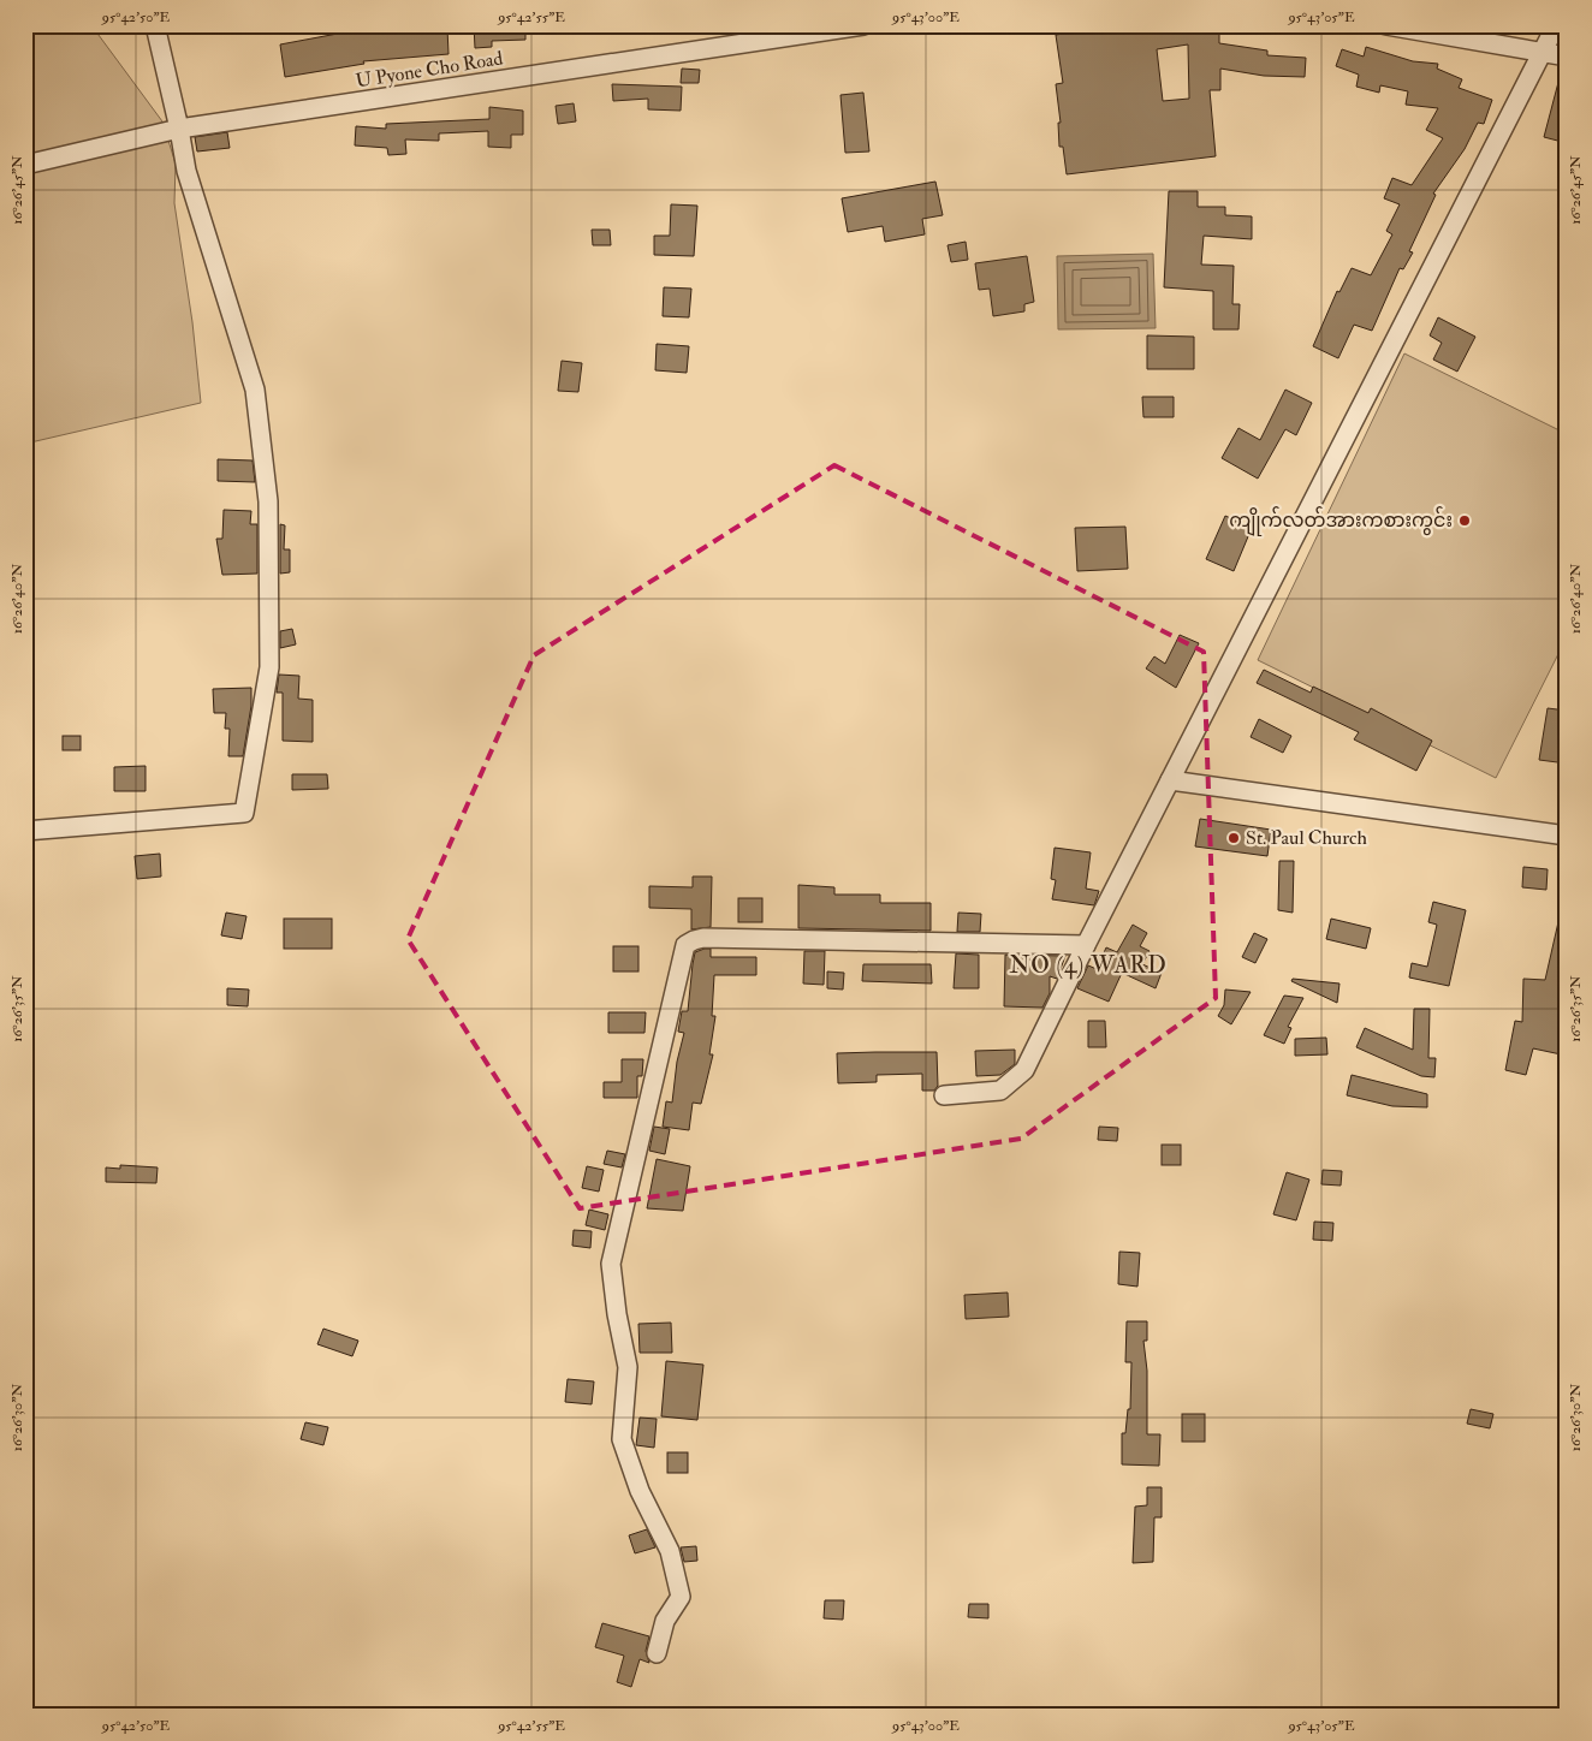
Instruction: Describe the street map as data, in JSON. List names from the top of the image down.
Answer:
{
  "streets": {
    "street": ["U Pyone Cho Road"]
  },
  "districts": ["NO (4) WARD"],
  "places": ["ကျိုက်လတ်အားကစားကွင်း", "St. Paul Church"],
  "coordinates": [
    "95°42'50\"E",
    "95°42'55\"E",
    "95°43'00\"E",
    "95°43'05\"E",
    "16°26'45\"N",
    "16°26'40\"N",
    "16°26'35\"N",
    "16°26'30\"N"
  ]
}
